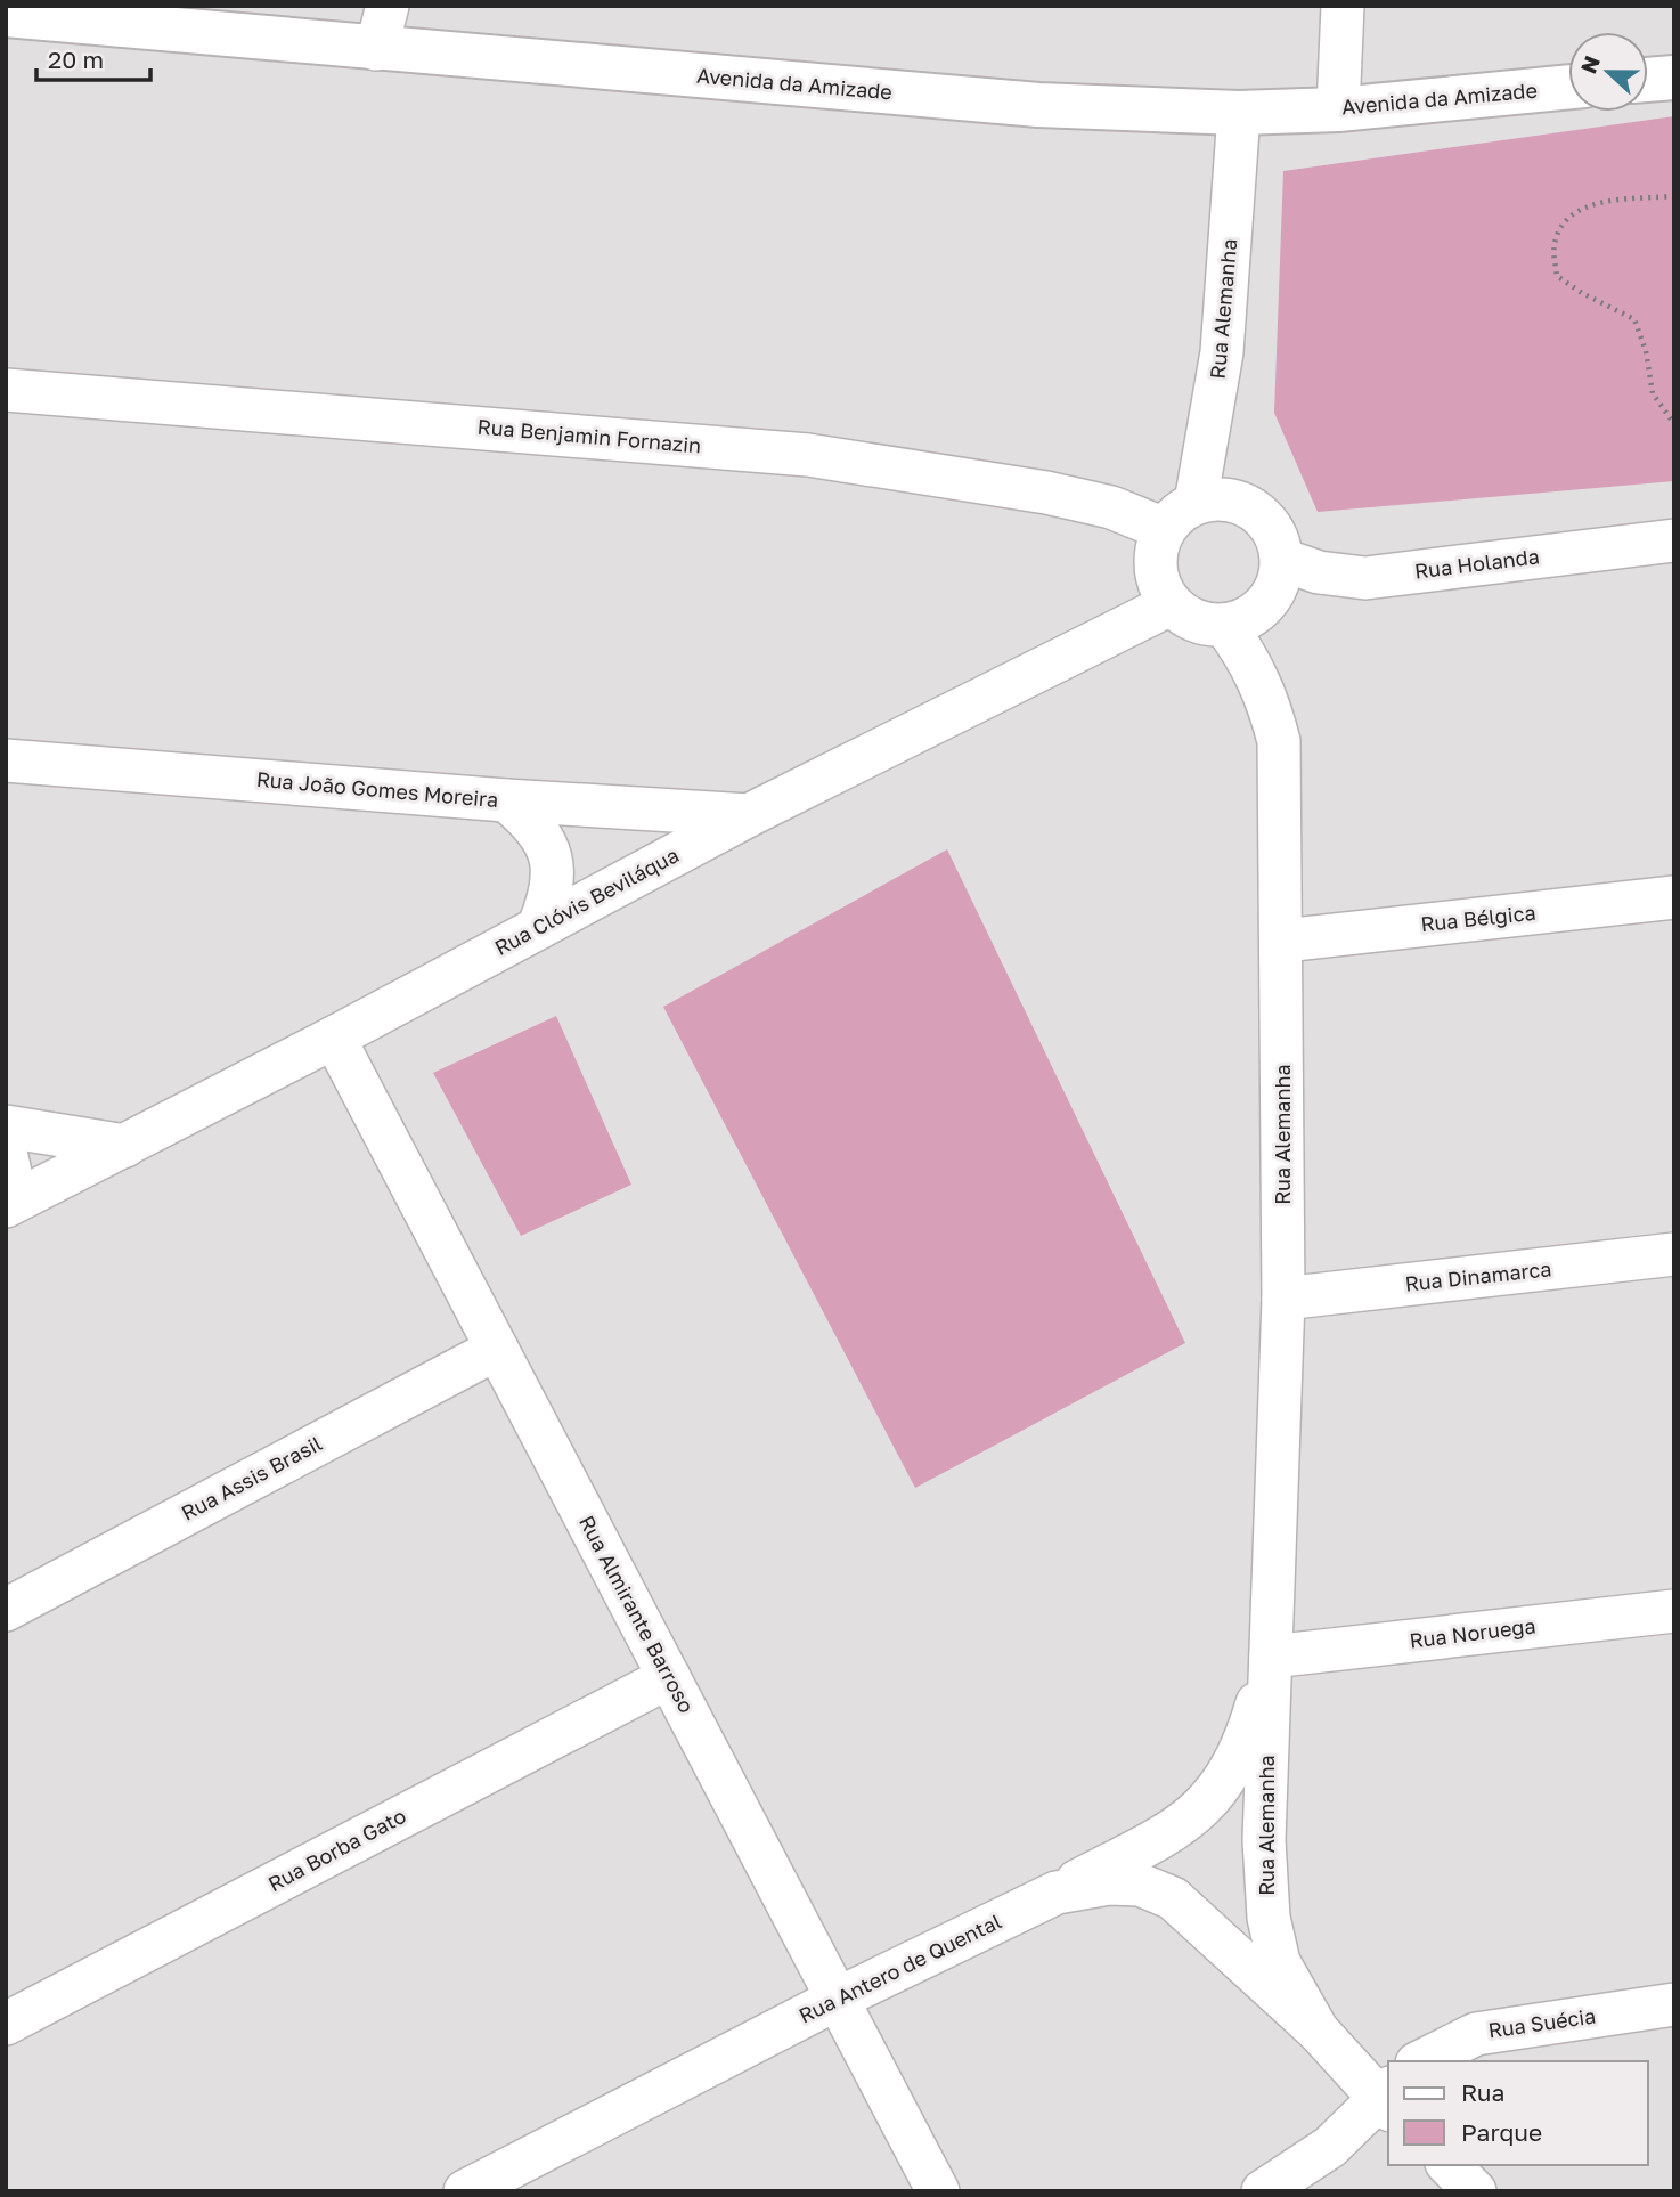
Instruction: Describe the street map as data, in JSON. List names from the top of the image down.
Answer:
{
  "streets": {
    "main road": ["Avenida da Amizade"],
    "street": [
      "Rua Alemanha",
      "Rua Benjamin Fornazin",
      "Rua Holanda",
      "Rua João Gomes Moreira",
      "Rua Clóvis Beviláqua",
      "Rua Bélgica",
      "Rua Dinamarca",
      "Rua Assis Brasil",
      "Rua Almirante Barroso",
      "Rua Noruega",
      "Rua Borba Gato",
      "Rua Antero de Quental",
      "Rua Suécia"
    ]
  },
  "crossings": [
    ["Avenida da Amizade", "Rua Alemanha"],
    ["Rua Alemanha", "Rua Benjamin Fornazin"],
    ["Rua Alemanha", "Rua Holanda"],
    ["Rua Alemanha", "Rua Clóvis Beviláqua"],
    ["Rua Alemanha", "Rua Bélgica"],
    ["Rua Alemanha", "Rua Dinamarca"],
    ["Rua Alemanha", "Rua Noruega"],
    ["Rua Alemanha", "Rua Antero de Quental"],
    ["Rua Benjamin Fornazin", "Rua Holanda"],
    ["Rua Benjamin Fornazin", "Rua Clóvis Beviláqua"],
    ["Rua Holanda", "Rua Clóvis Beviláqua"],
    ["Rua João Gomes Moreira", "Rua Clóvis Beviláqua"],
    ["Rua Clóvis Beviláqua", "Rua Almirante Barroso"],
    ["Rua Assis Brasil", "Rua Almirante Barroso"],
    ["Rua Almirante Barroso", "Rua Borba Gato"],
    ["Rua Almirante Barroso", "Rua Antero de Quental"]
  ],
  "legend": ["Rua", "Parque"],
  "scale_bar": "20 m",
  "north": "left"
}
